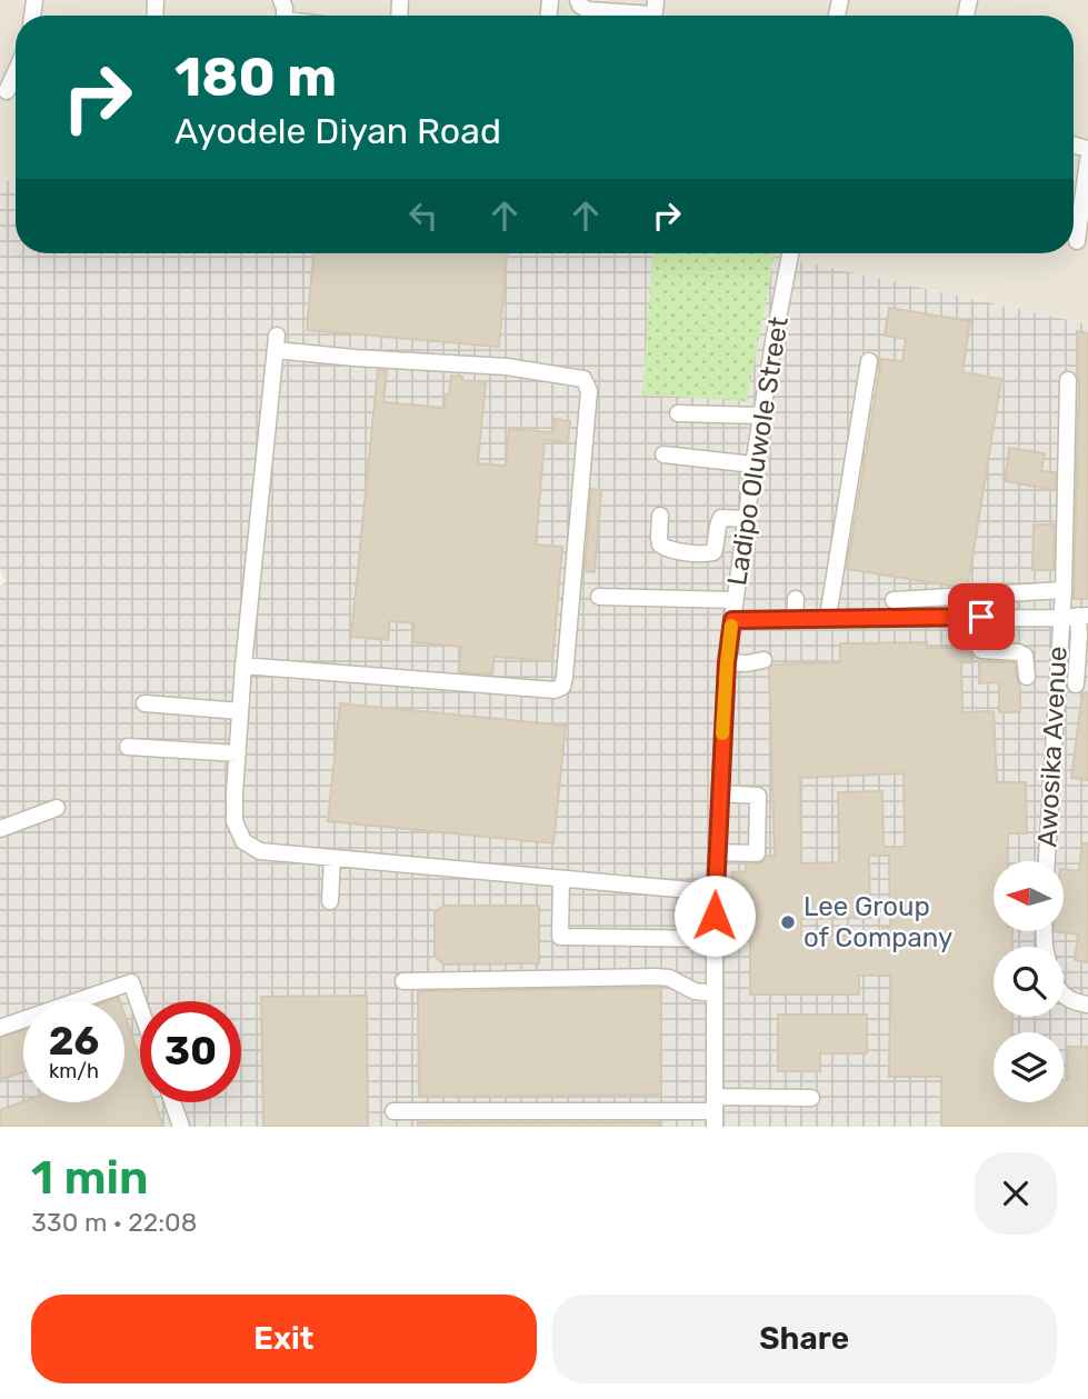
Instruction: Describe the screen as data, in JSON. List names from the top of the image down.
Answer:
{
  "streets": {
    "street": ["Ladipo Oluwole Street", "Awosika Avenue"]
  },
  "places": ["Lee Group of Company"],
  "north": "left",
  "page": {
    "turn": ["180 m", "Ayodele Diyan Road"],
    "speed": "26 km/h",
    "limit": "30",
    "heading": ["1 min", "330 m · 22:08"],
    "buttons": ["Exit", "Share"]
  }
}
